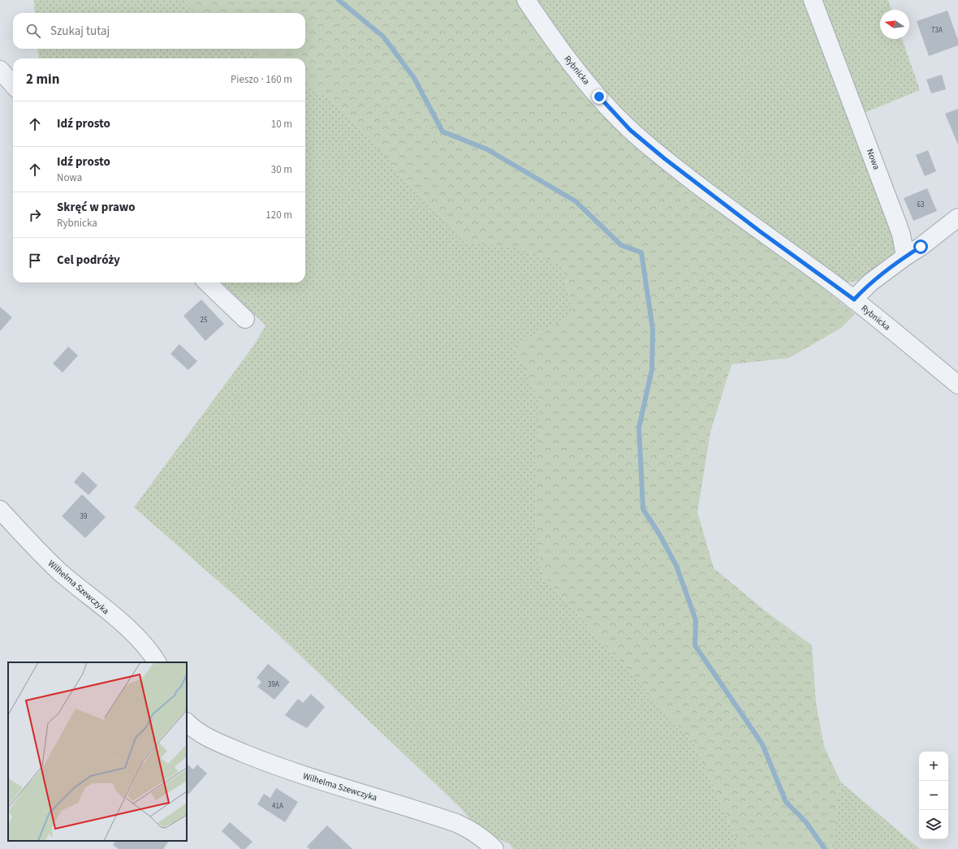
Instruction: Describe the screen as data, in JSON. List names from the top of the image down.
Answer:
{
  "streets": {
    "street": ["Rybnicka", "Nowa", "Wilhelma Szewczyka"]
  },
  "house_numbers": [
    "73A",
    "63",
    "25",
    "39",
    "39A",
    "41A"
  ],
  "north": "left",
  "page": {
    "search": "Szukaj tutaj",
    "heading": ["2 min", "Pieszo · 160 m"],
    "list": [
      ["Idź prosto", "10 m"],
      ["Idź prosto", "Nowa", "30 m"],
      ["Skręć w prawo", "Rybnicka", "120 m"],
      "Cel podróży"
    ],
    "map_buttons": ["+", "−"]
  }
}
